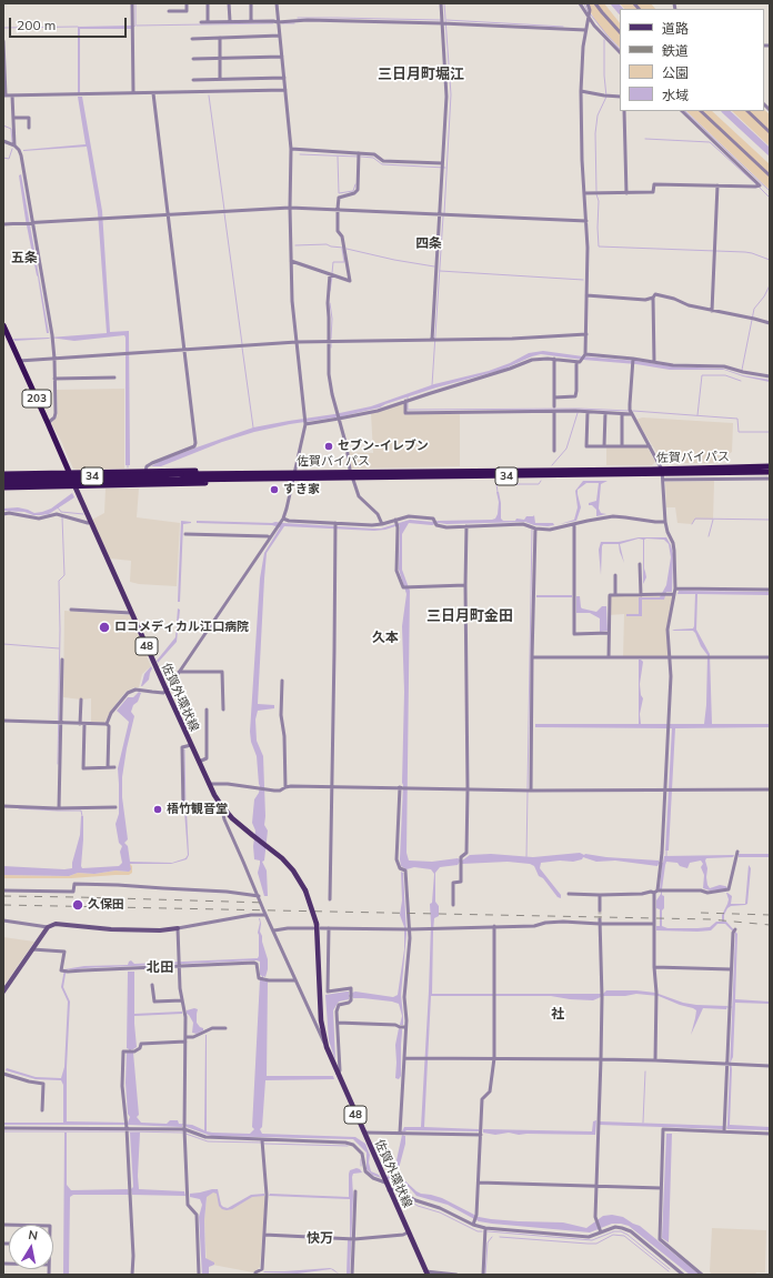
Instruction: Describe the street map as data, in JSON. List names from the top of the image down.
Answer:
{
  "streets": {
    "highway": ["203", "佐賀バイパス", "34"],
    "main road": ["48", "佐賀外環状線"]
  },
  "crossings": [
    ["203", "34"],
    ["203", "佐賀外環状線"],
    ["佐賀バイパス", "34"],
    ["34", "佐賀外環状線"]
  ],
  "districts": [
    "三日月町堀江",
    "四条",
    "五条",
    "三日月町金田",
    "久本",
    "北田",
    "社",
    "快万"
  ],
  "places": [
    "セブン-イレブン",
    "すき家",
    "ロコメディカル江口病院",
    "梧竹観音堂",
    "久保田"
  ],
  "legend": [
    "道路",
    "鉄道",
    "公園",
    "水域"
  ],
  "scale_bar": "200 m",
  "north": "top"
}
